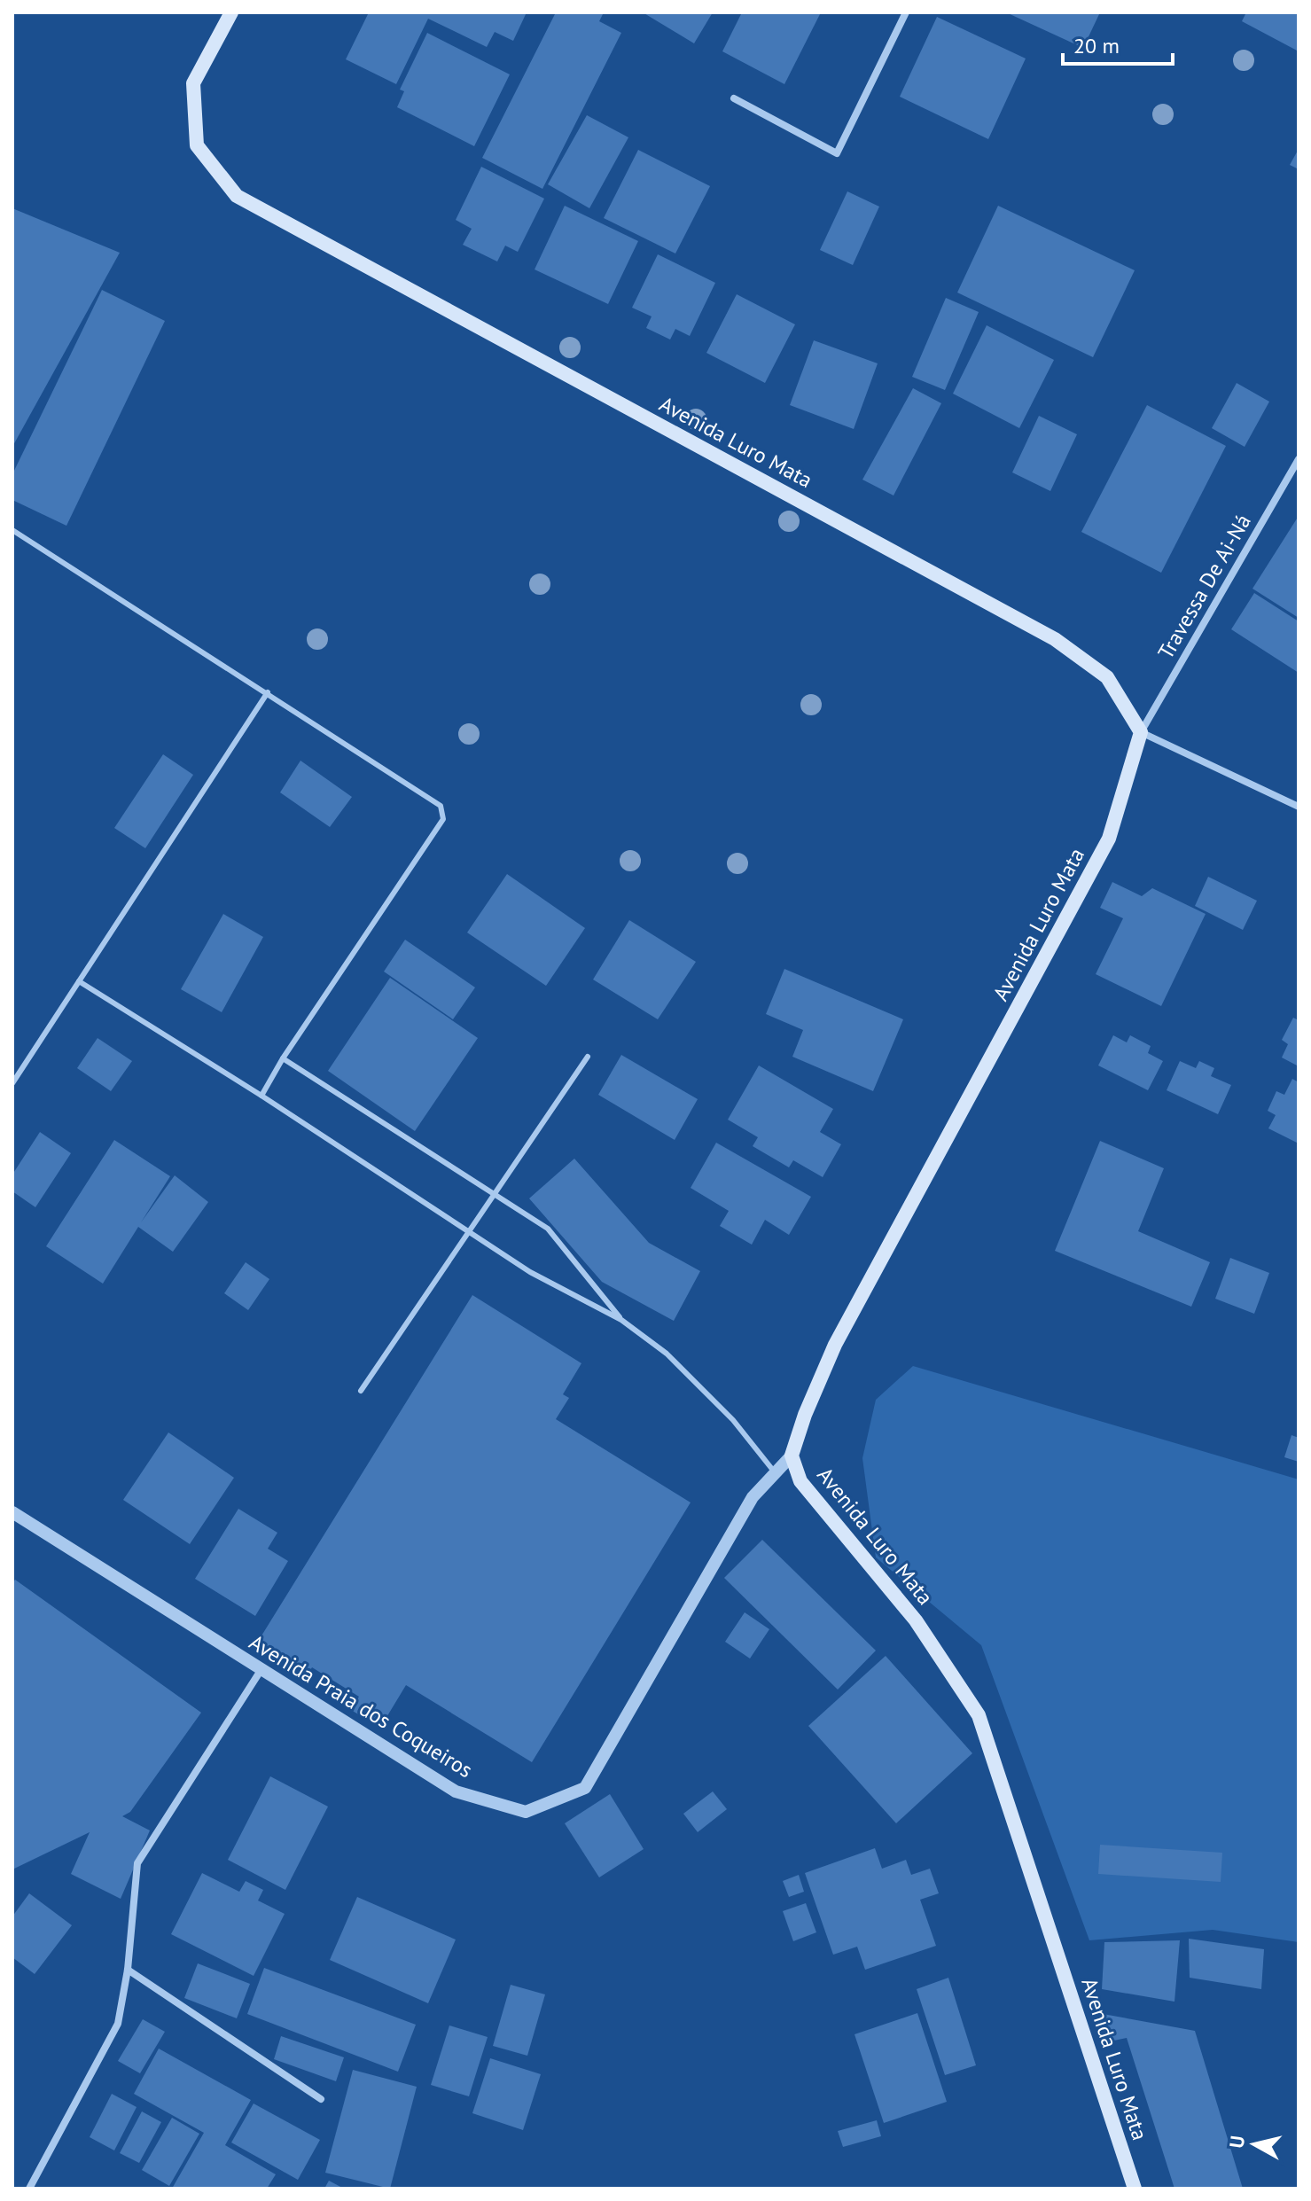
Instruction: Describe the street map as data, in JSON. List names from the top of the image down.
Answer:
{
  "streets": {
    "main road": ["Avenida Luro Mata"],
    "street": ["Travessa De Ai-Ná", "Avenida Praia dos Coqueiros"]
  },
  "crossings": [
    ["Avenida Luro Mata", "Travessa De Ai-Ná"],
    ["Avenida Luro Mata", "Avenida Praia dos Coqueiros"]
  ],
  "scale_bar": "20 m",
  "north": "left"
}
